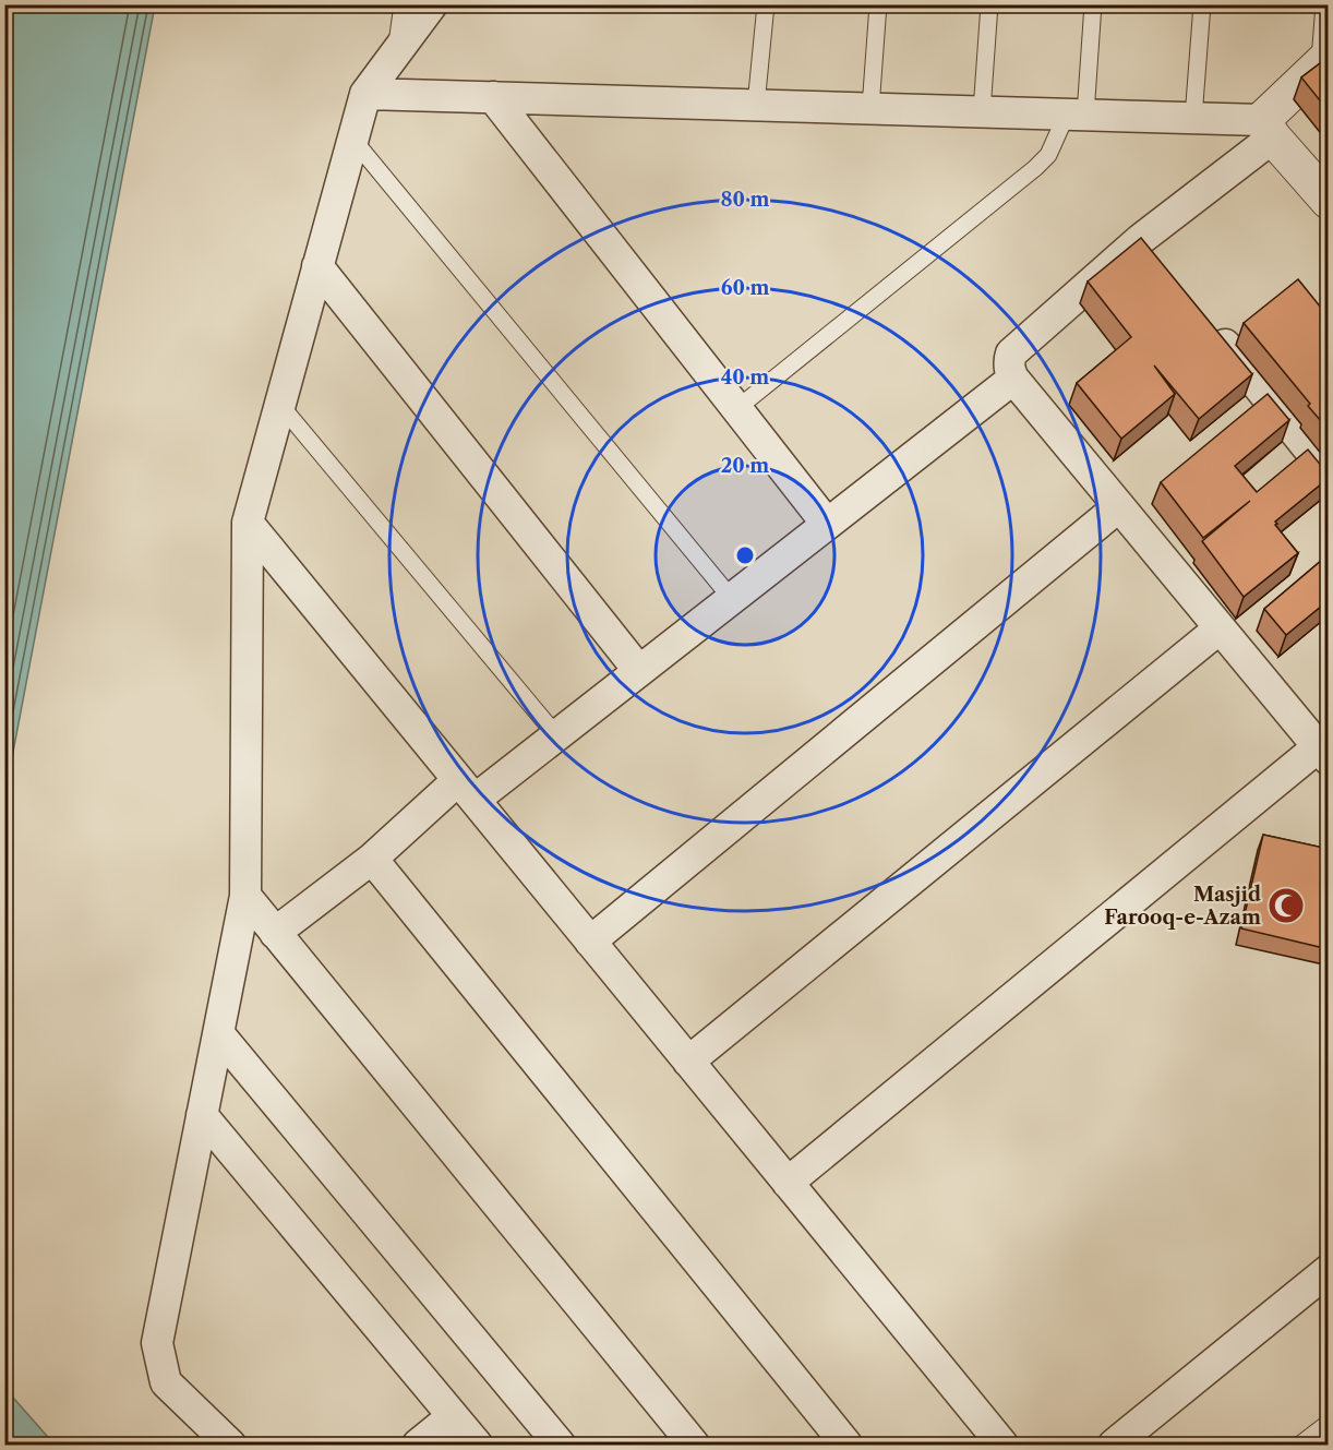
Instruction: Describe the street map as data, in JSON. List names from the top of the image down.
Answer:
{
  "places": {
    "mosque": ["Masjid Farooq-e-Azam"]
  },
  "rings": [
    "80 m",
    "60 m",
    "40 m",
    "20 m"
  ]
}
